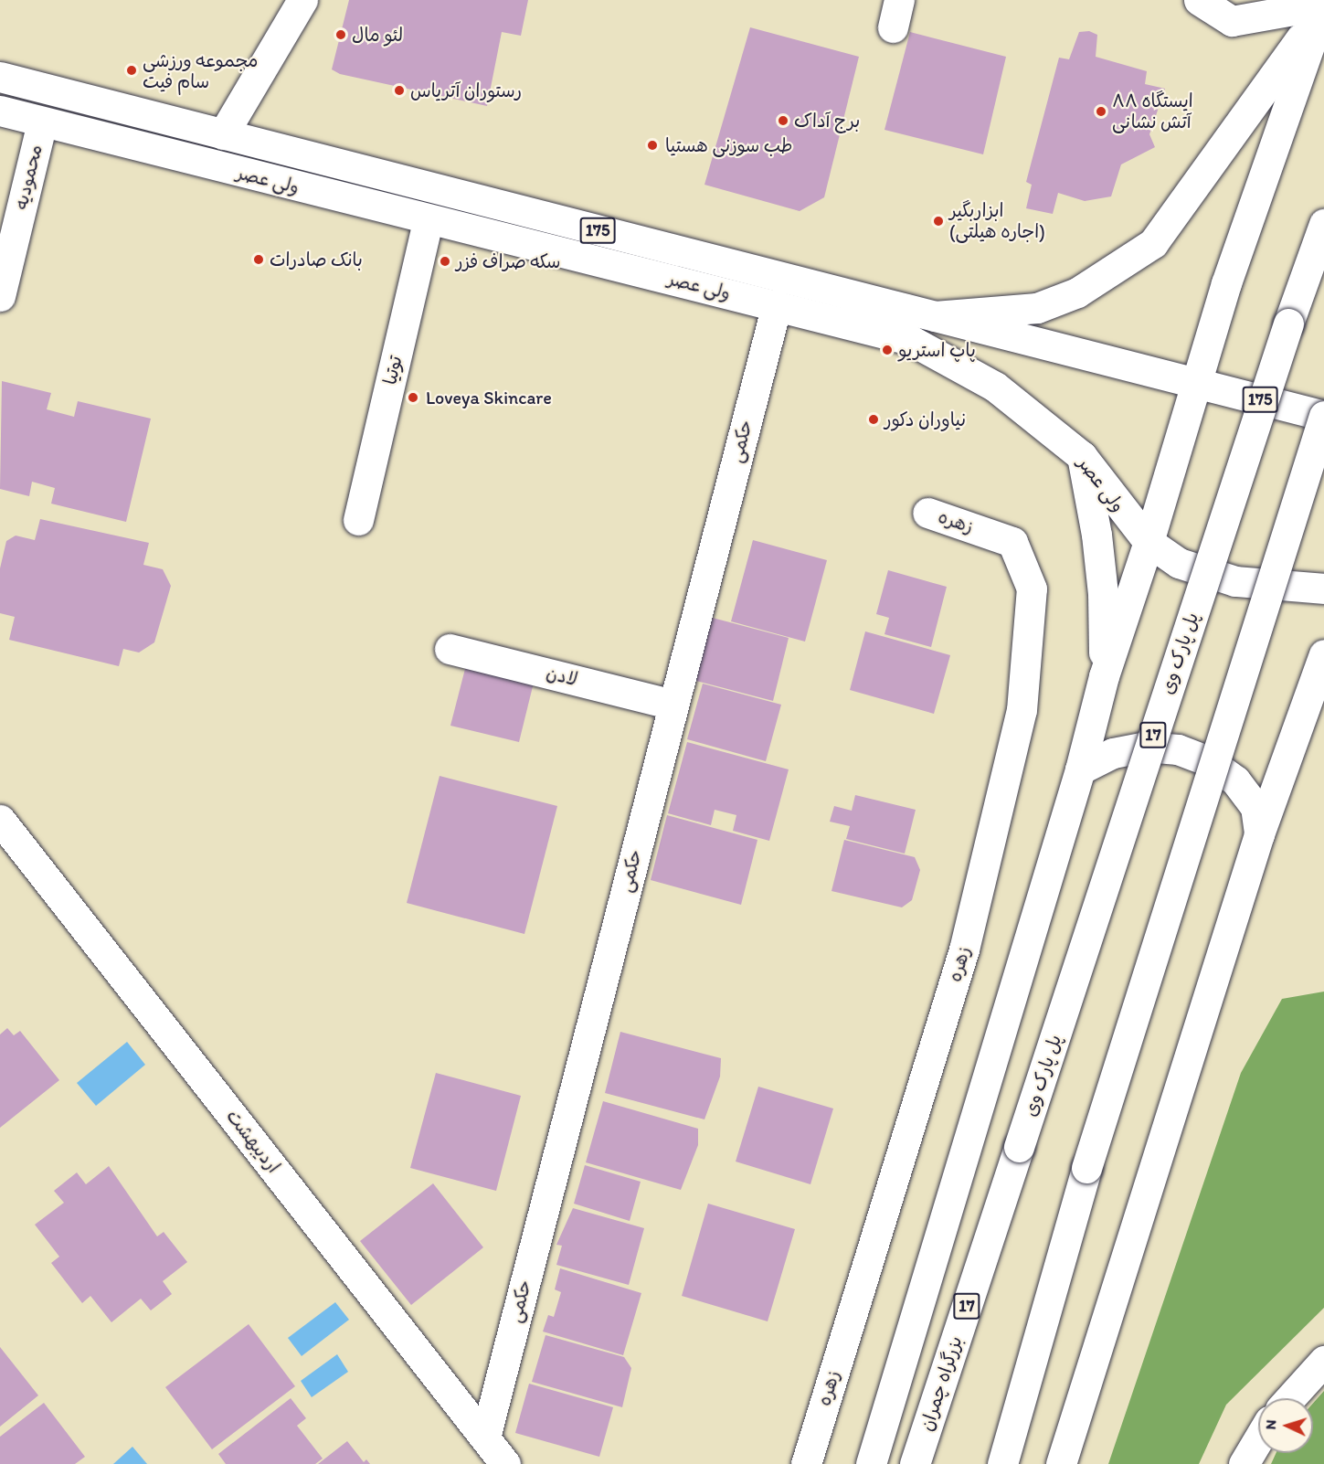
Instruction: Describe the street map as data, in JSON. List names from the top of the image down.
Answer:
{
  "streets": {
    "main road": [
      "محمودیه",
      "ولی عصر",
      "175",
      "توتیا",
      "حکمی",
      "زهره",
      "پل پارک وی",
      "لادن",
      "17",
      "اردیبهشت",
      "بزرگراه چمران"
    ]
  },
  "crossings": [
    ["محمودیه", "ولی عصر"],
    ["ولی عصر", "توتیا"],
    ["ولی عصر", "حکمی"],
    ["حکمی", "لادن"],
    ["حکمی", "اردیبهشت"],
    ["پل پارک وی", "بزرگراه چمران"]
  ],
  "places": [
    "لئو مال",
    "مجموعه ورزشی سام فیت",
    "رستوران آتریاس",
    "ایستگاه ۸۸ آتش نشانی",
    "برج آداک",
    "طب سوزنی هستیا",
    "ابزاربگیر (اجاره هیلتی)",
    "بانک صادرات",
    "سکه صراف فزر",
    "پاپ استریو",
    "Loveya Skincare",
    "نیاوران دکور"
  ],
  "north": "left"
}
